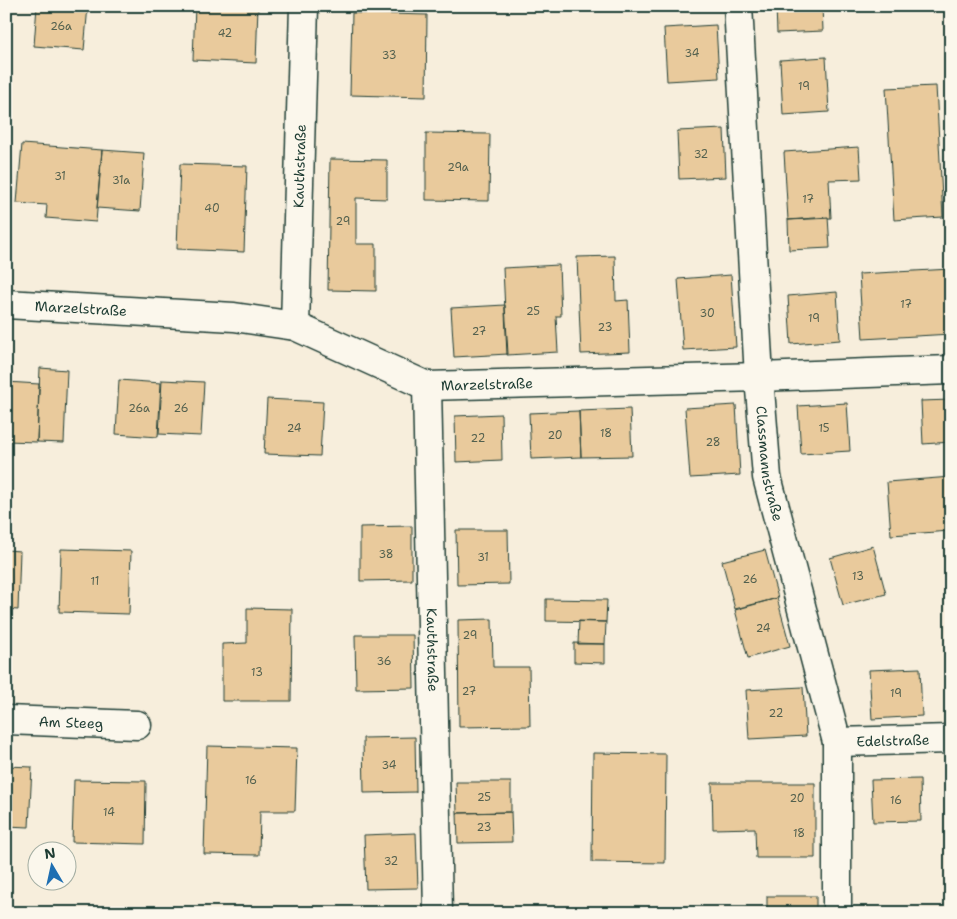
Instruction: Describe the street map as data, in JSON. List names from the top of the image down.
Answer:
{
  "streets": {
    "street": [
      "Kauthstraße",
      "Marzelstraße",
      "Classmannstraße",
      "Am Steeg",
      "Edelstraße"
    ]
  },
  "crossings": [
    ["Kauthstraße", "Marzelstraße"],
    ["Marzelstraße", "Classmannstraße"],
    ["Classmannstraße", "Edelstraße"]
  ],
  "house_numbers": [
    "26a",
    "42",
    "34",
    "33",
    "19",
    "32",
    "29a",
    "31",
    "31a",
    "17",
    "40",
    "29",
    "17",
    "25",
    "30",
    "19",
    "23",
    "27",
    "26a",
    "26",
    "24",
    "15",
    "18",
    "20",
    "22",
    "28",
    "38",
    "31",
    "13",
    "26",
    "11",
    "24",
    "29",
    "36",
    "13",
    "27",
    "19",
    "22",
    "34",
    "16",
    "25",
    "20",
    "16",
    "14",
    "23",
    "18",
    "32"
  ],
  "north": "top"
}
